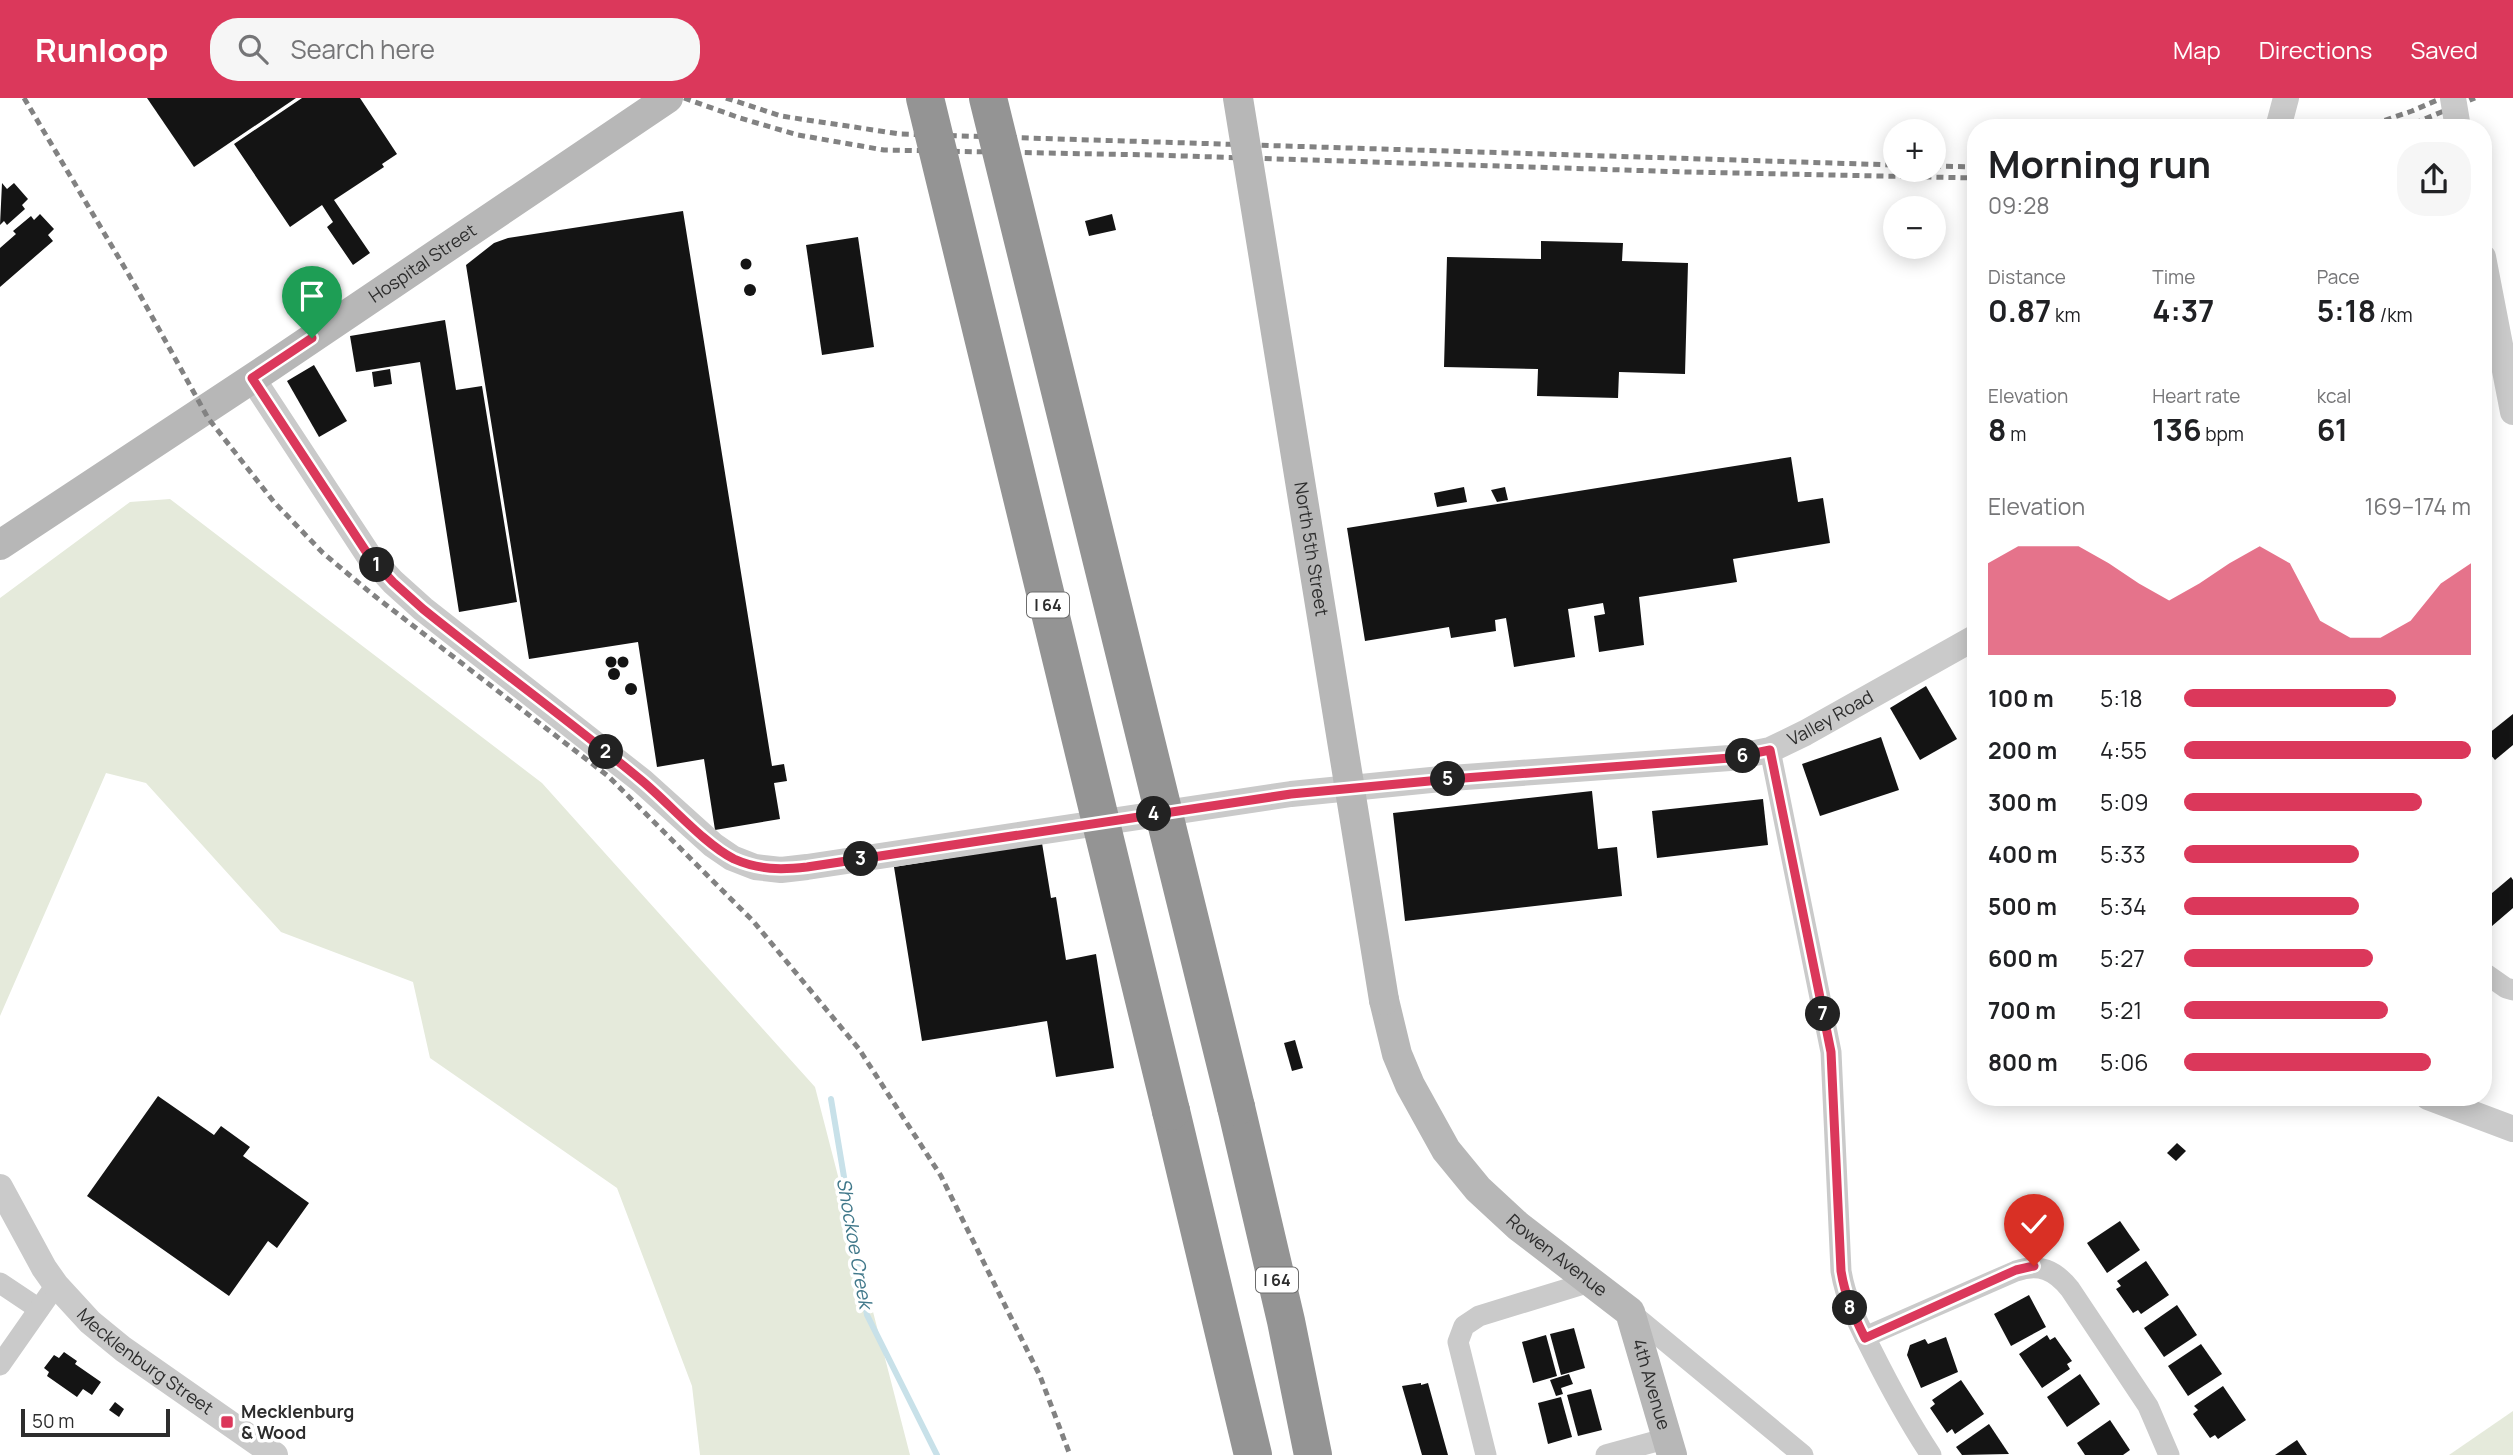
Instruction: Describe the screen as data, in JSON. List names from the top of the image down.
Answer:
{
  "streets": {
    "highway": ["I 64"],
    "main road": [
      "Hospital Street",
      "North 5th Street",
      "Rowen Avenue",
      "4th Avenue"
    ],
    "street": ["Valley Road", "Mecklenburg Street"]
  },
  "crossings": [
    ["Hospital Street", "Valley Road"],
    ["North 5th Street", "Rowen Avenue"],
    ["Rowen Avenue", "4th Avenue"]
  ],
  "water": ["Shockoe Creek"],
  "places": {
    "transit": ["Mecklenburg & Wood"]
  },
  "scale_bar": "50 m",
  "page": {
    "header": "Runloop",
    "search": "Search here",
    "nav": ["Map", "Directions", "Saved"],
    "map_buttons": ["+", "−"],
    "heading": ["Morning run", "09:28"],
    "stats": [
      ["Distance", "0.87 km"],
      ["Time", "4:37"],
      ["Pace", "5:18 /km"],
      ["Elevation", "8 m"],
      ["Heart rate", "136 bpm"],
      ["kcal", "61"]
    ],
    "chart": ["Elevation", "169–174 m"],
    "pins": [
      "1",
      "2",
      "6",
      "5",
      "4",
      "3",
      "7",
      "8"
    ],
    "list": [
      {
        "name": "100 m",
        "note": "5:18"
      },
      {
        "name": "200 m",
        "note": "4:55"
      },
      {
        "name": "300 m",
        "note": "5:09"
      },
      {
        "name": "400 m",
        "note": "5:33"
      },
      {
        "name": "500 m",
        "note": "5:34"
      },
      {
        "name": "600 m",
        "note": "5:27"
      },
      {
        "name": "700 m",
        "note": "5:21"
      },
      {
        "name": "800 m",
        "note": "5:06"
      }
    ],
    "scale": "50 m"
  }
}
